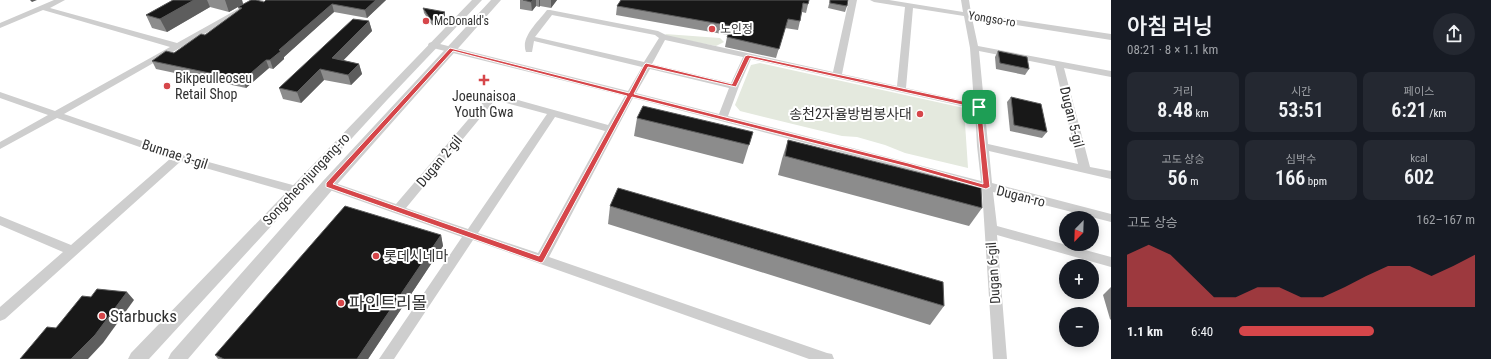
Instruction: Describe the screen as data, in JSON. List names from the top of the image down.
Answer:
{
  "streets": {
    "street": [
      "Yongso-ro",
      "Dugan 5-gil",
      "Bunnae 3-gil",
      "Dugan 2-gil",
      "Songcheonjungang-ro",
      "Dugan-ro",
      "Dugan 6-gil"
    ]
  },
  "crossings": [
    ["Bunnae 3-gil", "Songcheonjungang-ro"],
    ["Songcheonjungang-ro", "Dugan-ro"],
    ["Dugan-ro", "Dugan 6-gil"]
  ],
  "places": {
    "other": [
      "McDonald's",
      "노인정",
      "Bikpeulleoseu Retail Shop",
      "송천2자율방범봉사대",
      "롯데시네마",
      "파인트리몰",
      "Starbucks"
    ],
    "health": ["Joeunaisoa Youth Gwa"]
  },
  "north": "bottom left",
  "page": {
    "heading": ["아침 러닝", "08:21 · 8 × 1.1 km"],
    "stats": [
      ["거리", "8.48 km"],
      ["시간", "53:51"],
      ["페이스", "6:21 /km"],
      ["고도 상승", "56 m"],
      ["심박수", "166 bpm"],
      ["kcal", "602"]
    ],
    "chart": ["고도 상승", "162–167 m"],
    "map_buttons": ["+", "−"],
    "list": [
      {
        "name": "1.1 km",
        "note": "6:40"
      }
    ]
  }
}
